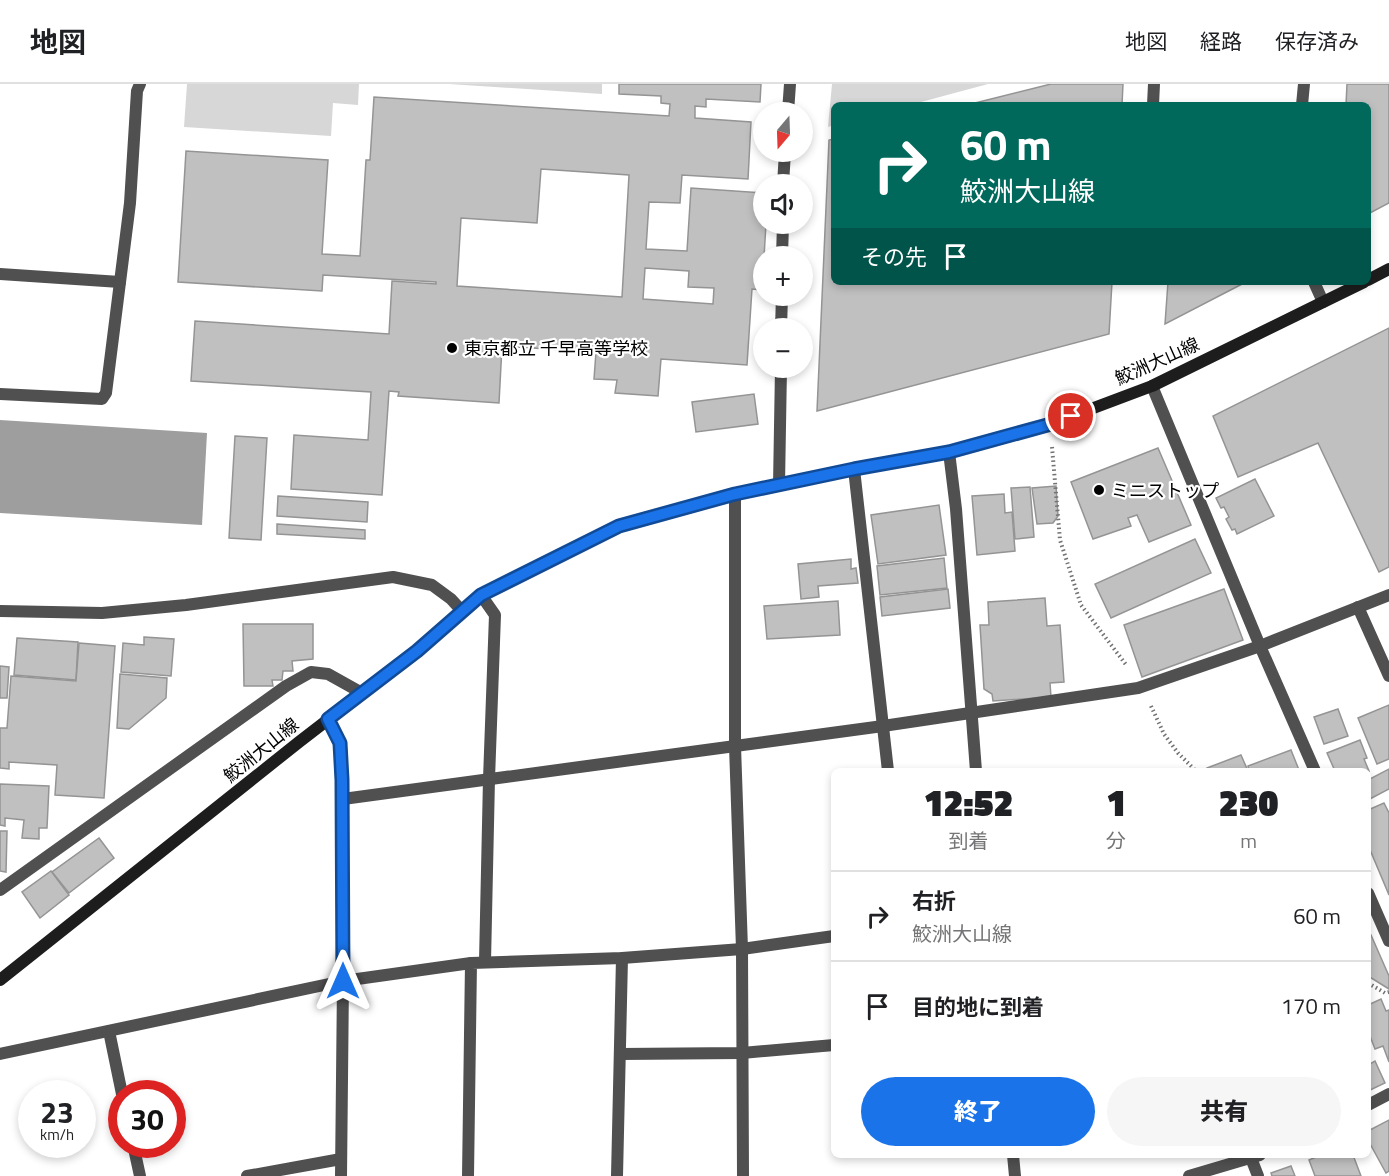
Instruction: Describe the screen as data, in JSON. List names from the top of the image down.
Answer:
{
  "streets": {
    "main road": ["鮫洲大山線"]
  },
  "places": ["東京都立 千早高等学校", "ミニストップ"],
  "north": "bottom",
  "page": {
    "header": "地図",
    "nav": ["地図", "経路", "保存済み"],
    "map_buttons": ["+", "−"],
    "turn": ["60 m", "鮫洲大山線"],
    "then": "その先",
    "eta": [
      "12:52",
      "到着",
      "1",
      "分",
      "230",
      "m"
    ],
    "list": [
      {
        "name": "右折",
        "note": "鮫洲大山線",
        "value": "60 m"
      },
      {
        "name": "目的地に到着",
        "value": "170 m"
      }
    ],
    "buttons": ["終了", "共有"],
    "speed": "23 km/h",
    "limit": "30"
  }
}
